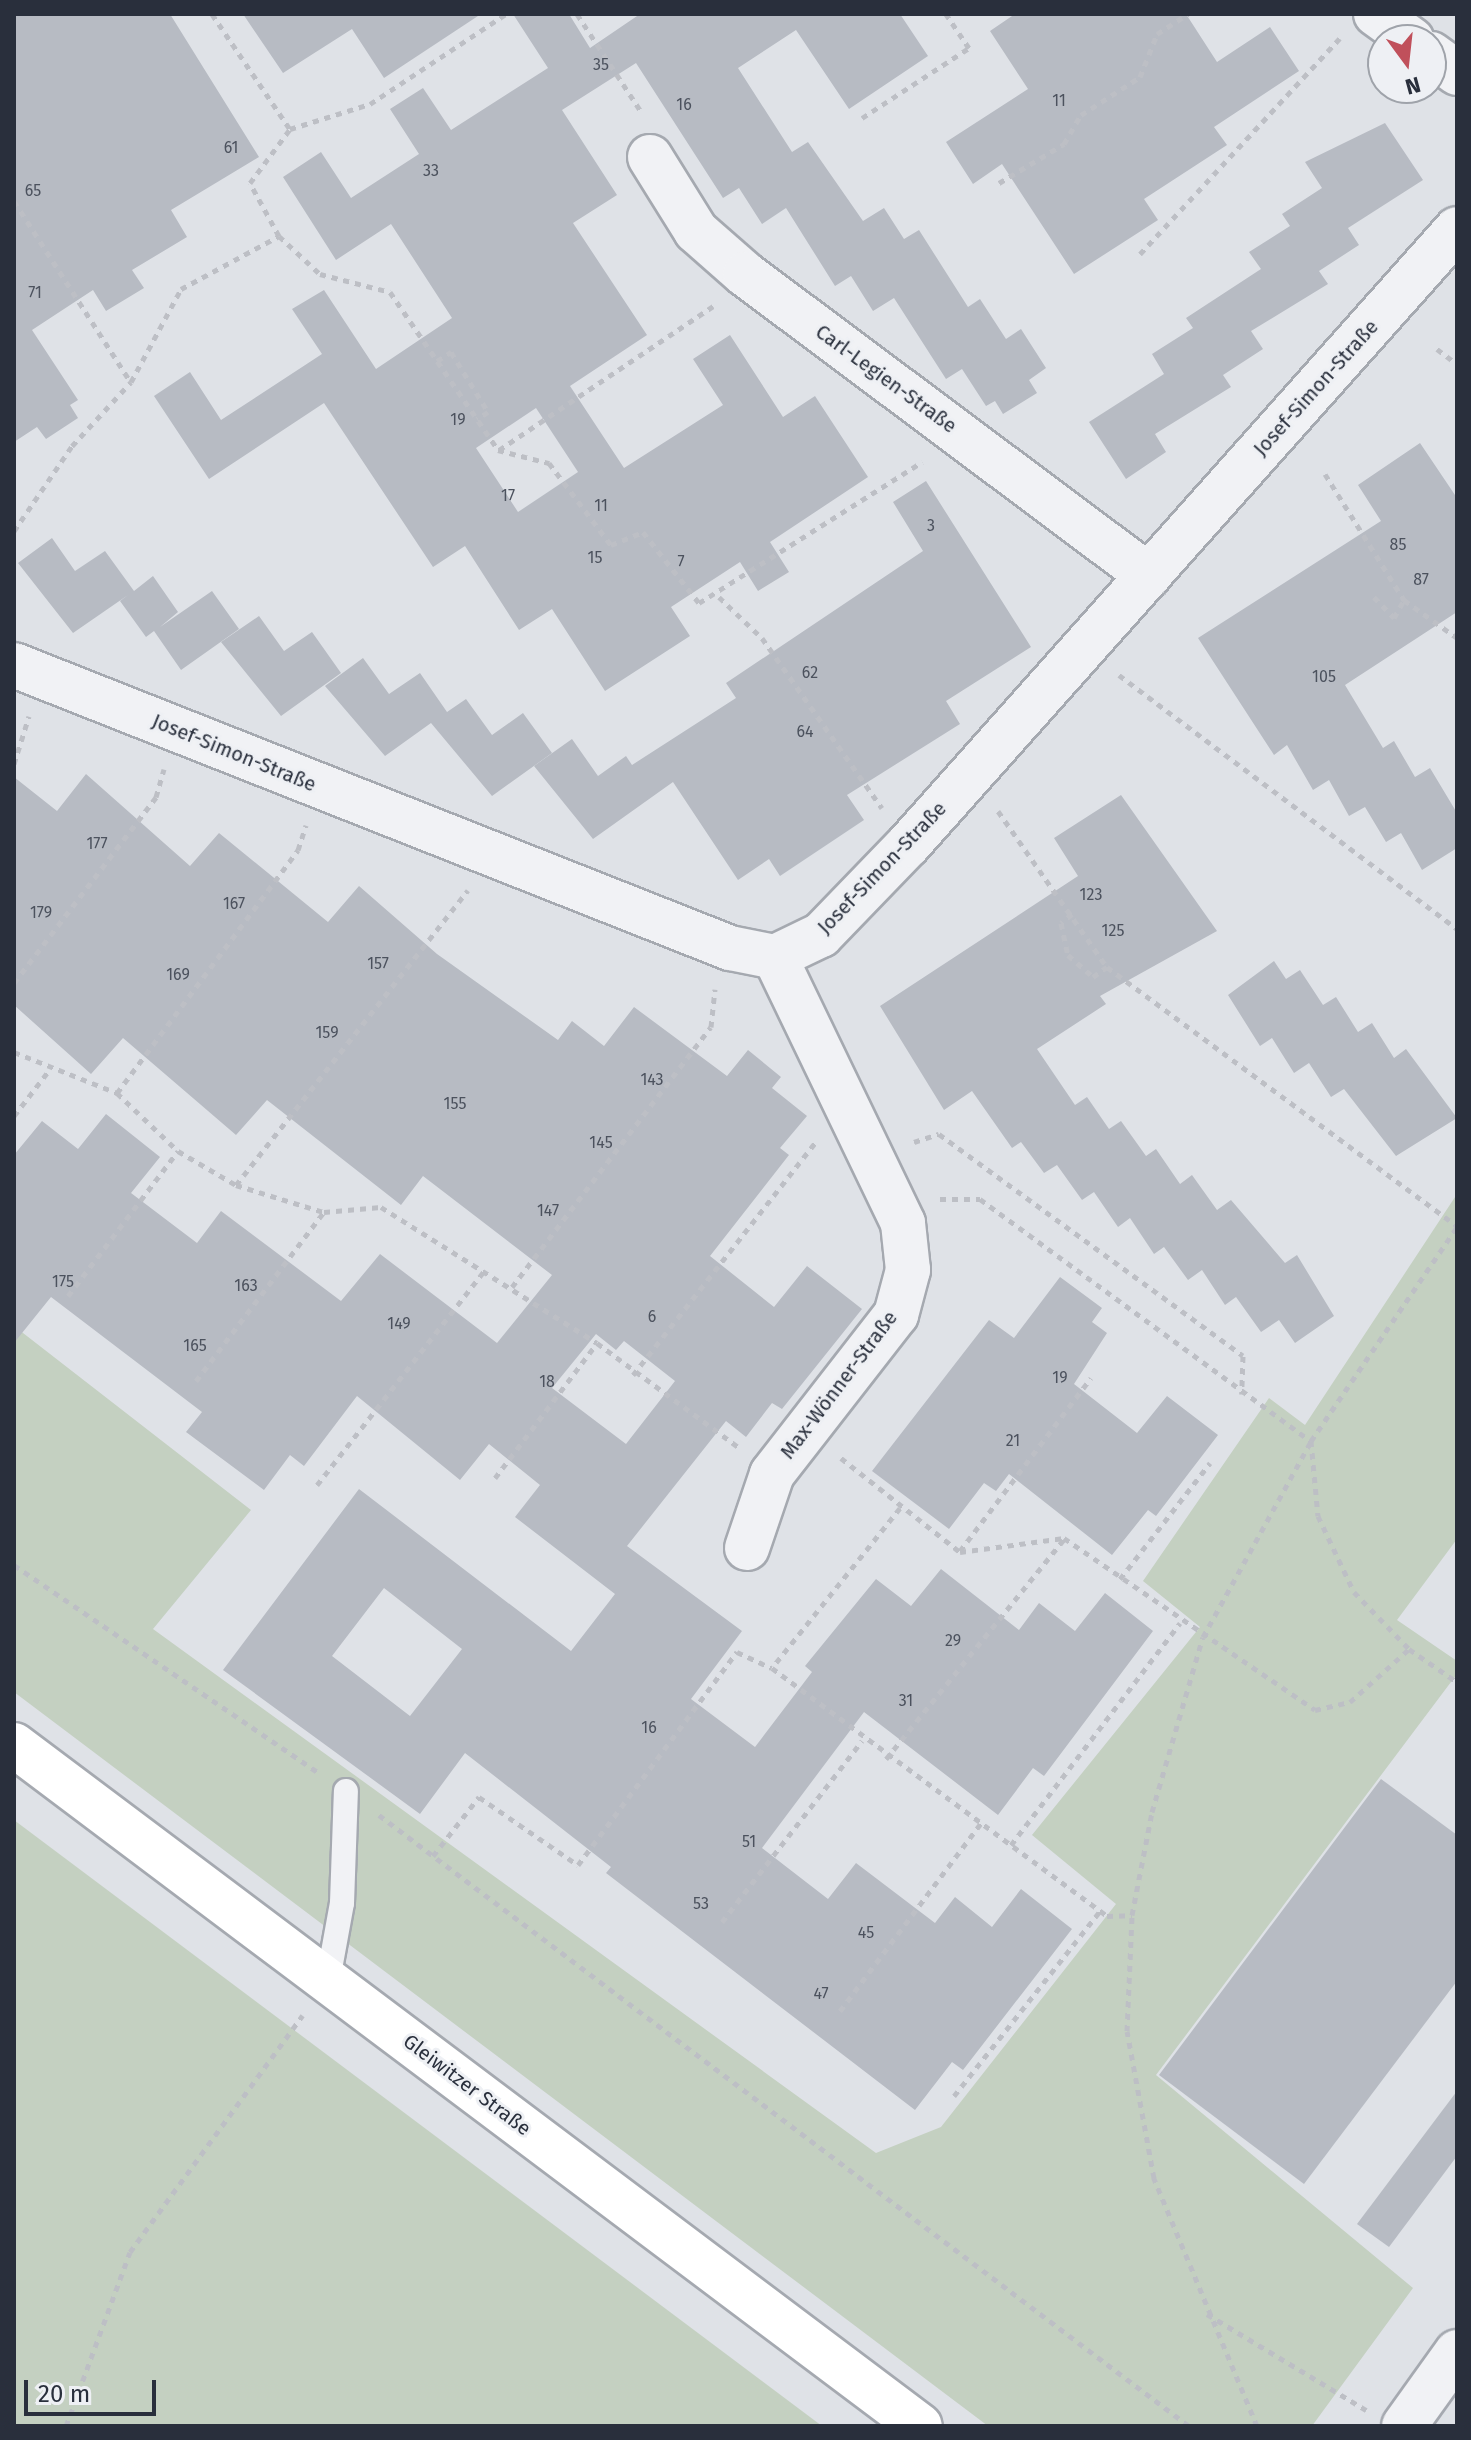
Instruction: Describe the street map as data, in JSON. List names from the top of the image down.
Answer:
{
  "streets": {
    "main road": ["Gleiwitzer Straße"],
    "street": ["Carl-Legien-Straße", "Josef-Simon-Straße", "Max-Wönner-Straße"]
  },
  "crossings": [
    ["Carl-Legien-Straße", "Josef-Simon-Straße"],
    ["Josef-Simon-Straße", "Max-Wönner-Straße"]
  ],
  "house_numbers": [
    "35",
    "11",
    "16",
    "61",
    "33",
    "65",
    "71",
    "19",
    "17",
    "11",
    "3",
    "85",
    "15",
    "7",
    "87",
    "62",
    "105",
    "64",
    "177",
    "123",
    "167",
    "179",
    "125",
    "157",
    "169",
    "159",
    "143",
    "155",
    "145",
    "147",
    "175",
    "163",
    "6",
    "149",
    "165",
    "19",
    "18",
    "21",
    "29",
    "31",
    "16",
    "51",
    "53",
    "45",
    "47"
  ],
  "scale_bar": "20 m",
  "north": "bottom"
}
